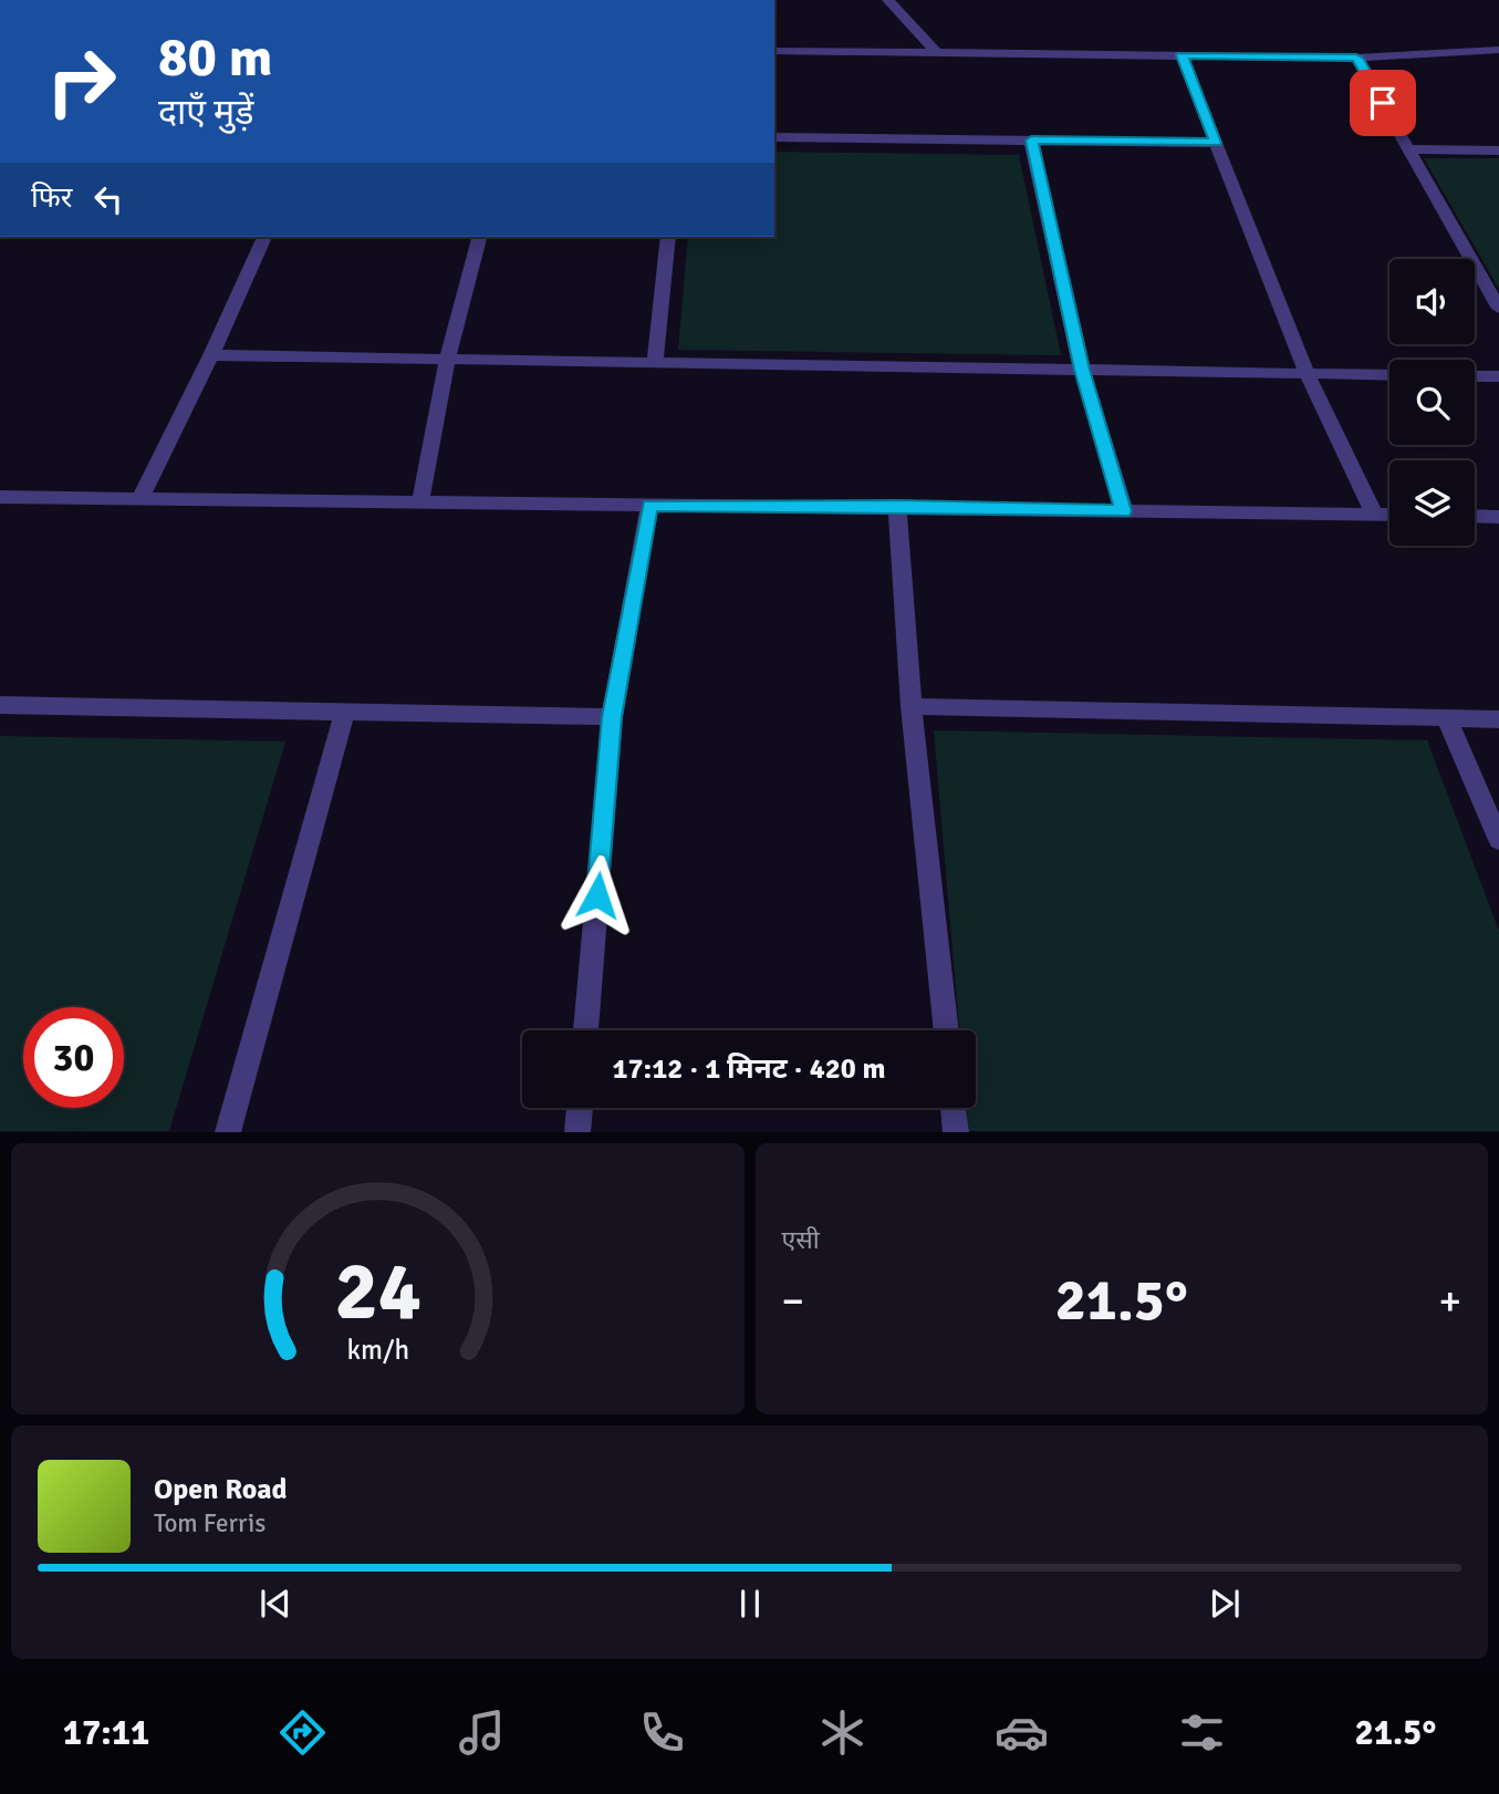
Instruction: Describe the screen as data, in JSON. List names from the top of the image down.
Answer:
{
  "page": {
    "turn": ["80 m", "दाएँ मुड़ें"],
    "then": "फिर",
    "limit": "30",
    "trip": "17:12 · 1 मिनट · 420 m",
    "tile": "एसी",
    "heat": ["−", "21.5°", "+"],
    "song": ["Open Road", "Tom Ferris"],
    "tabs": ["17:11", "21.5°"],
    "gauge": ["24", "km/h"]
  }
}
